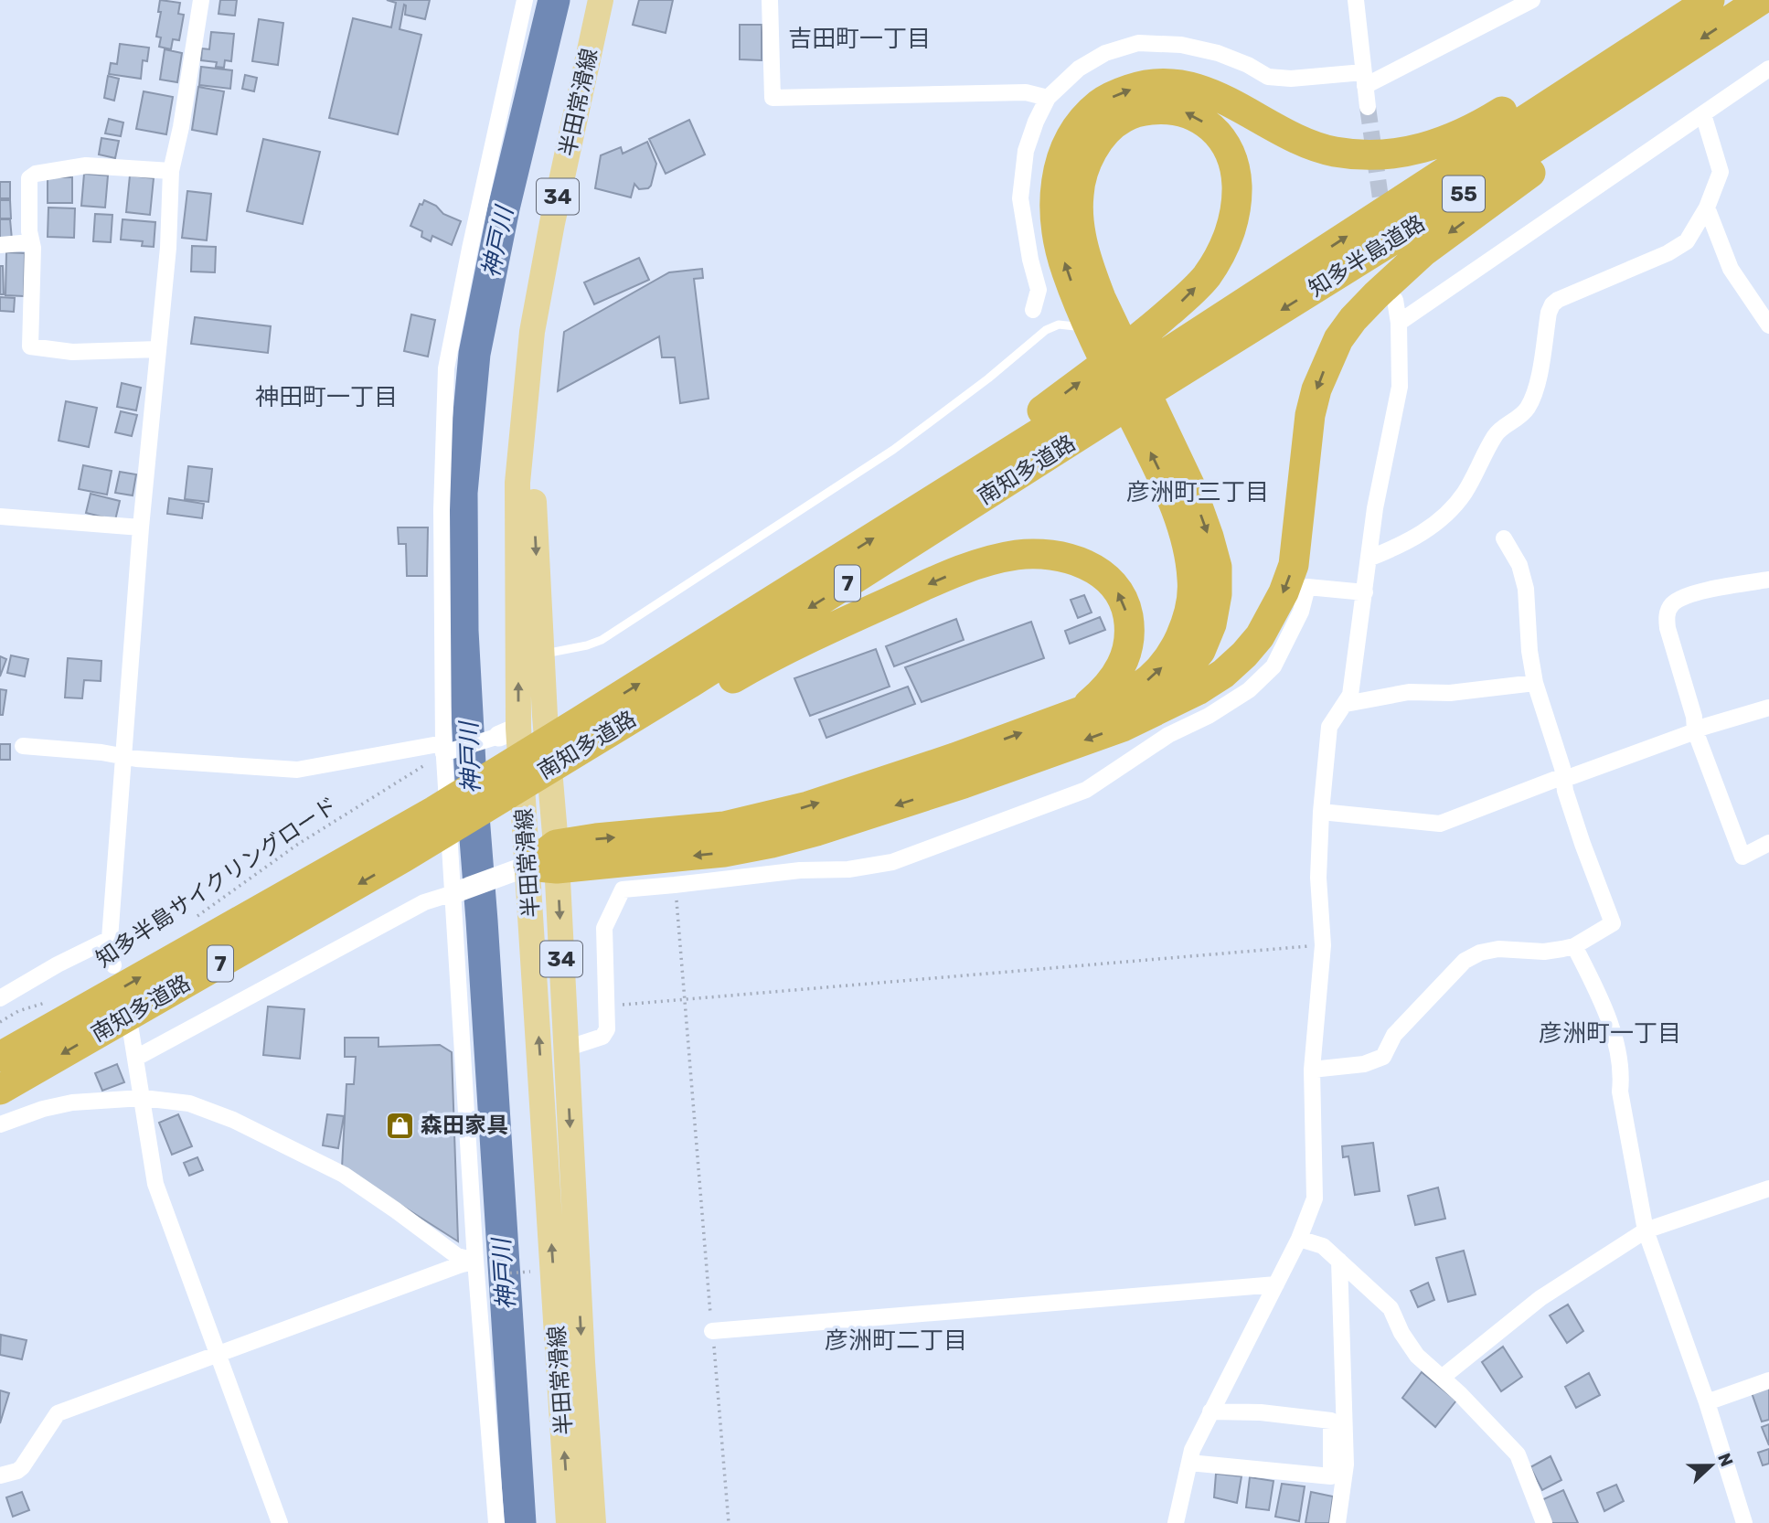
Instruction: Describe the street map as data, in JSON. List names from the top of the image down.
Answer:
{
  "streets": {
    "highway": [
      "55",
      "知多半島道路",
      "南知多道路",
      "7"
    ],
    "main road": ["半田常滑線", "34"],
    "path": ["知多半島サイクリングロード"]
  },
  "crossings": [
    ["知多半島道路", "南知多道路"]
  ],
  "districts": [
    "吉田町一丁目",
    "神田町一丁目",
    "彦洲町三丁目",
    "彦洲町一丁目",
    "彦洲町二丁目"
  ],
  "water": ["神戸川"],
  "places": {
    "shop": ["森田家具"]
  },
  "north": "right"
}
